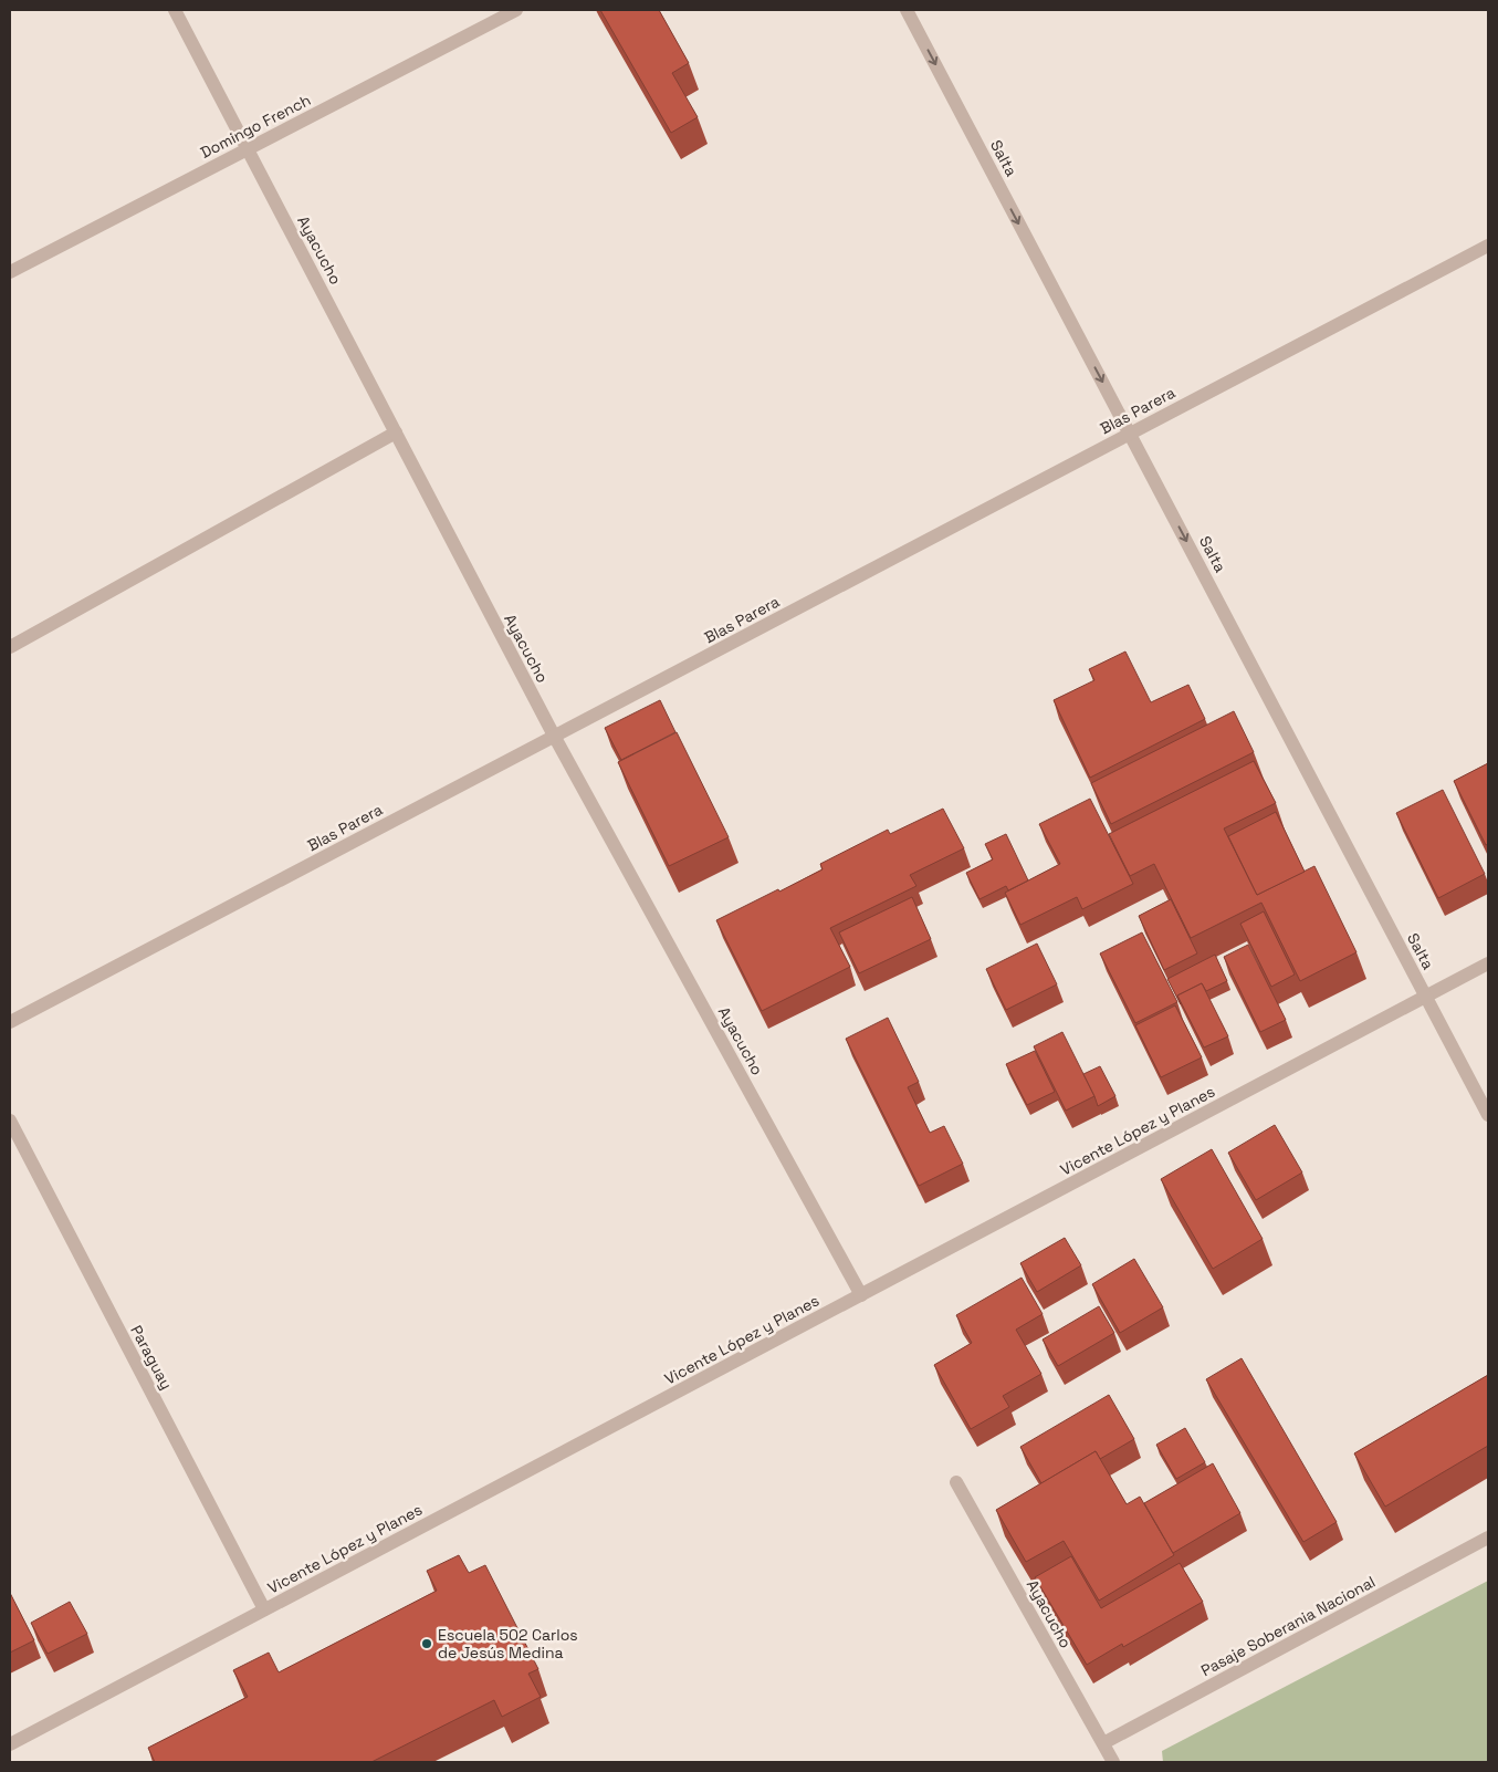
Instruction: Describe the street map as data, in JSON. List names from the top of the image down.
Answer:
{
  "streets": {
    "street": [
      "Domingo French",
      "Salta",
      "Ayacucho",
      "Blas Parera",
      "Vicente López y Planes",
      "Paraguay",
      "Pasaje Soberania Nacional"
    ]
  },
  "crossings": [
    ["Domingo French", "Ayacucho"],
    ["Salta", "Blas Parera"],
    ["Salta", "Vicente López y Planes"],
    ["Ayacucho", "Blas Parera"],
    ["Ayacucho", "Vicente López y Planes"],
    ["Ayacucho", "Pasaje Soberania Nacional"],
    ["Vicente López y Planes", "Paraguay"]
  ],
  "one_way": ["Salta"],
  "places": ["Escuela 502 Carlos de Jesús Medina"]
}
